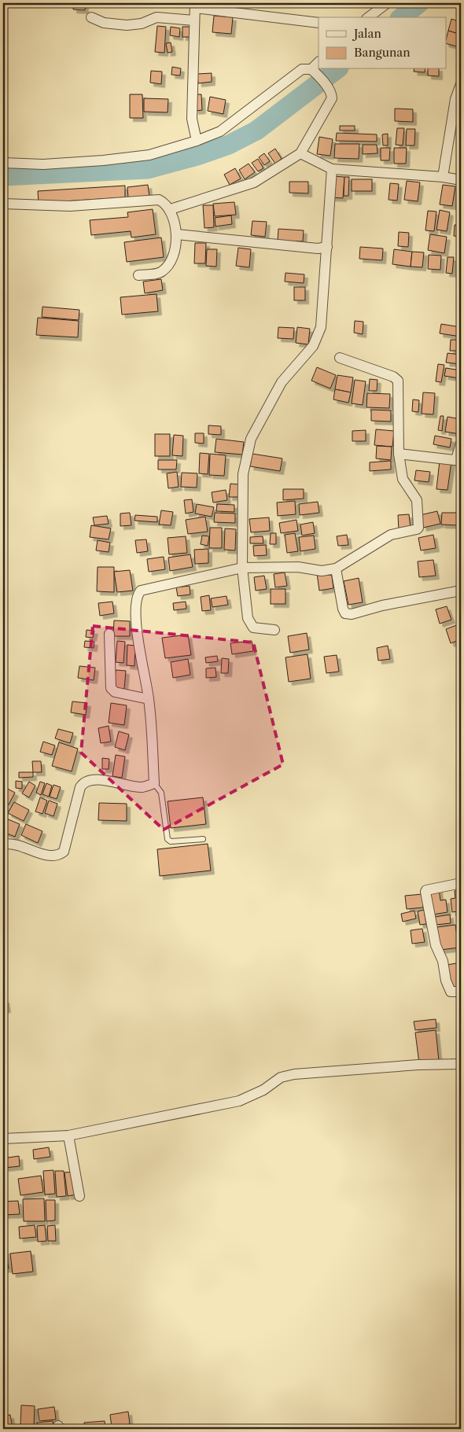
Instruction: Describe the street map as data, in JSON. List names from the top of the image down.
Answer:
{
  "legend": ["Jalan", "Bangunan"]
}
